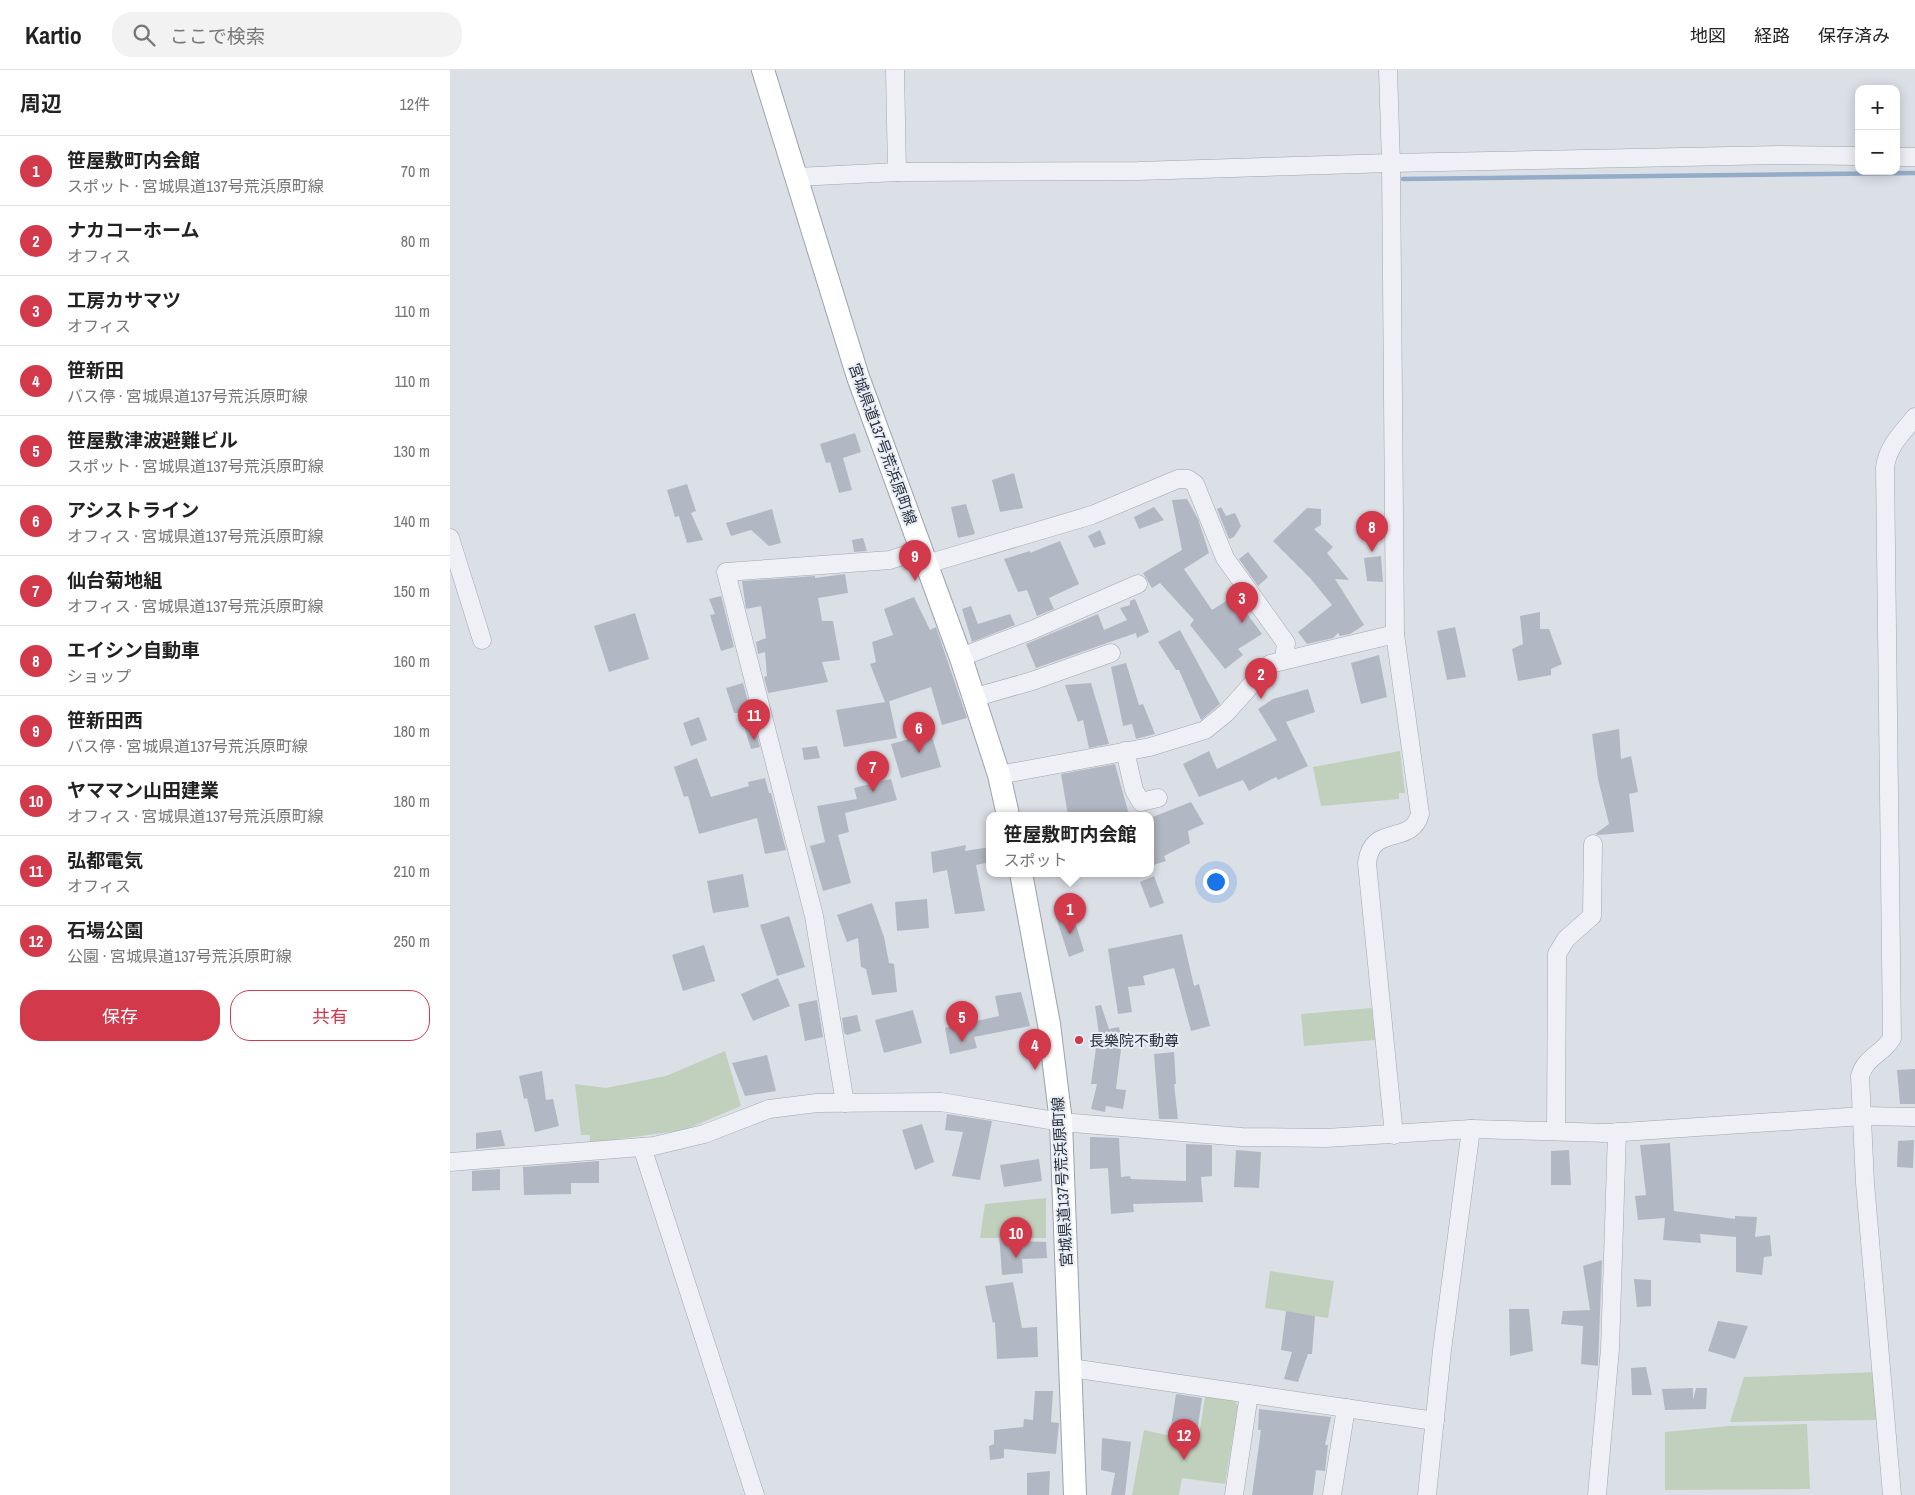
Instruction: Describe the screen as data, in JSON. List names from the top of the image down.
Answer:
{
  "streets": {
    "main road": ["宮城県道137号荒浜原町線"]
  },
  "places": ["長樂院不動尊"],
  "page": {
    "header": "Kartio",
    "search": "ここで検索",
    "nav": ["地図", "経路", "保存済み"],
    "heading": ["周辺", "12件"],
    "map_buttons": ["+", "−"],
    "list": [
      {
        "mark": "1",
        "name": "笹屋敷町内会館",
        "note": "スポット · 宮城県道137号荒浜原町線",
        "value": "70 m"
      },
      {
        "mark": "2",
        "name": "ナカコーホーム",
        "note": "オフィス",
        "value": "80 m"
      },
      {
        "mark": "3",
        "name": "工房カサマツ",
        "note": "オフィス",
        "value": "110 m"
      },
      {
        "mark": "4",
        "name": "笹新田",
        "note": "バス停 · 宮城県道137号荒浜原町線",
        "value": "110 m"
      },
      {
        "mark": "5",
        "name": "笹屋敷津波避難ビル",
        "note": "スポット · 宮城県道137号荒浜原町線",
        "value": "130 m"
      },
      {
        "mark": "6",
        "name": "アシストライン",
        "note": "オフィス · 宮城県道137号荒浜原町線",
        "value": "140 m"
      },
      {
        "mark": "7",
        "name": "仙台菊地組",
        "note": "オフィス · 宮城県道137号荒浜原町線",
        "value": "150 m"
      },
      {
        "mark": "8",
        "name": "エイシン自動車",
        "note": "ショップ",
        "value": "160 m"
      },
      {
        "mark": "9",
        "name": "笹新田西",
        "note": "バス停 · 宮城県道137号荒浜原町線",
        "value": "180 m"
      },
      {
        "mark": "10",
        "name": "ヤママン山田建業",
        "note": "オフィス · 宮城県道137号荒浜原町線",
        "value": "180 m"
      },
      {
        "mark": "11",
        "name": "弘都電気",
        "note": "オフィス",
        "value": "210 m"
      },
      {
        "mark": "12",
        "name": "石場公園",
        "note": "公園 · 宮城県道137号荒浜原町線",
        "value": "250 m"
      }
    ],
    "pins": [
      "8",
      "9",
      "3",
      "2",
      "11",
      "6",
      "7",
      "1",
      "5",
      "4",
      "10",
      "12"
    ],
    "popup": ["笹屋敷町内会館", "スポット"],
    "buttons": ["保存", "共有"]
  }
}
